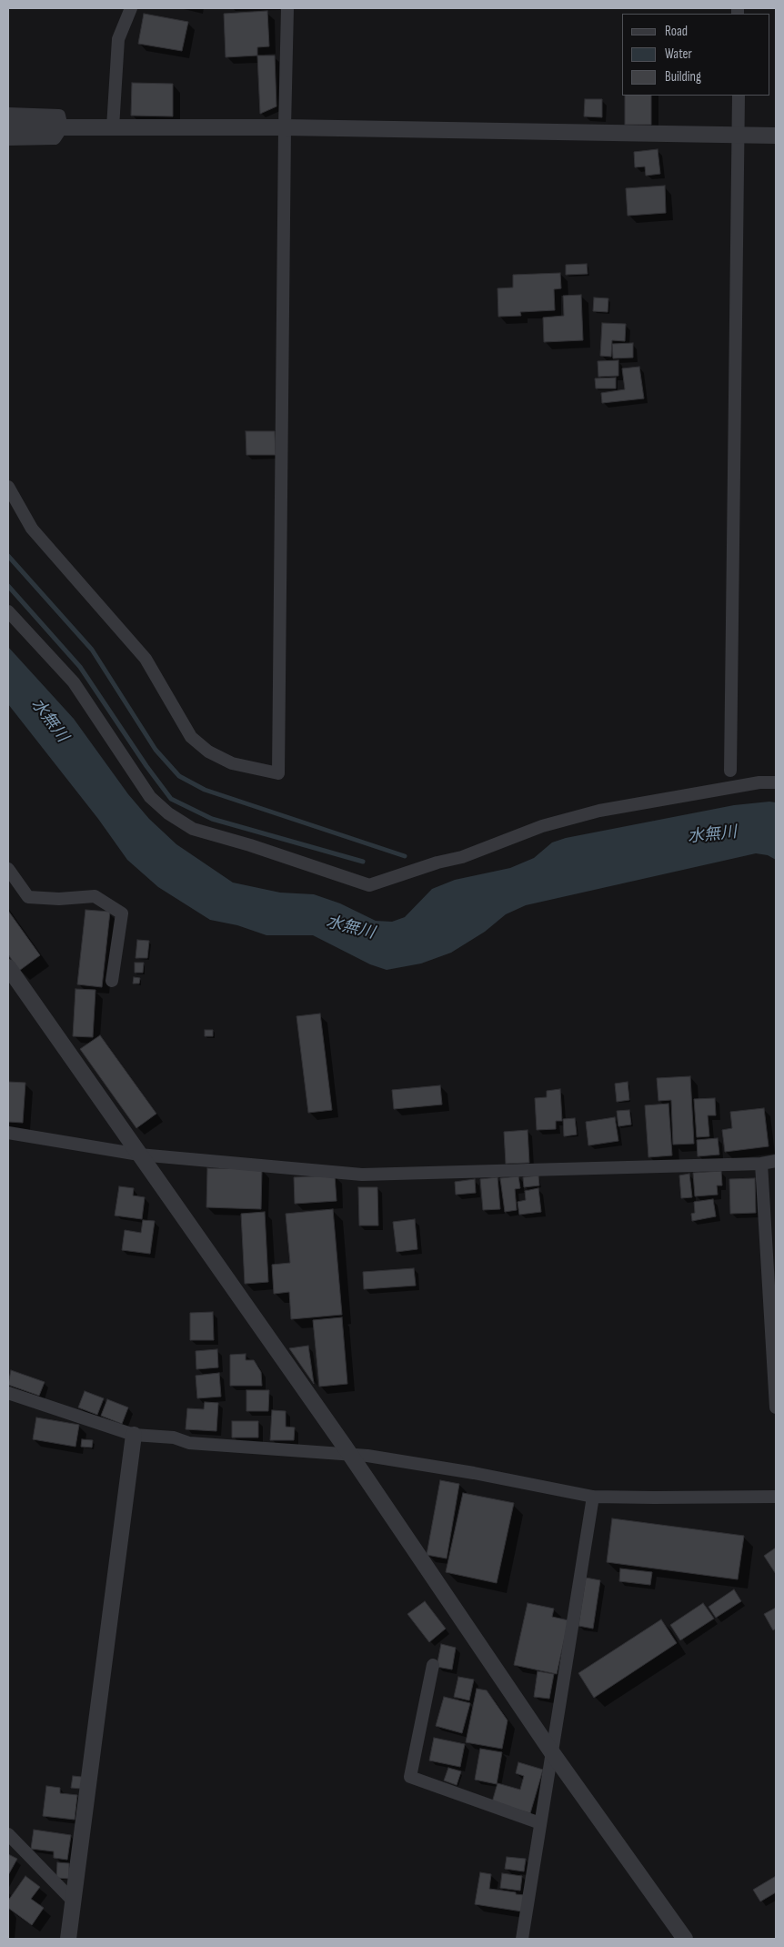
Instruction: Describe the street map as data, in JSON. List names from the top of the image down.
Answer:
{
  "water": ["水無川"],
  "legend": ["Road", "Water", "Building"]
}
